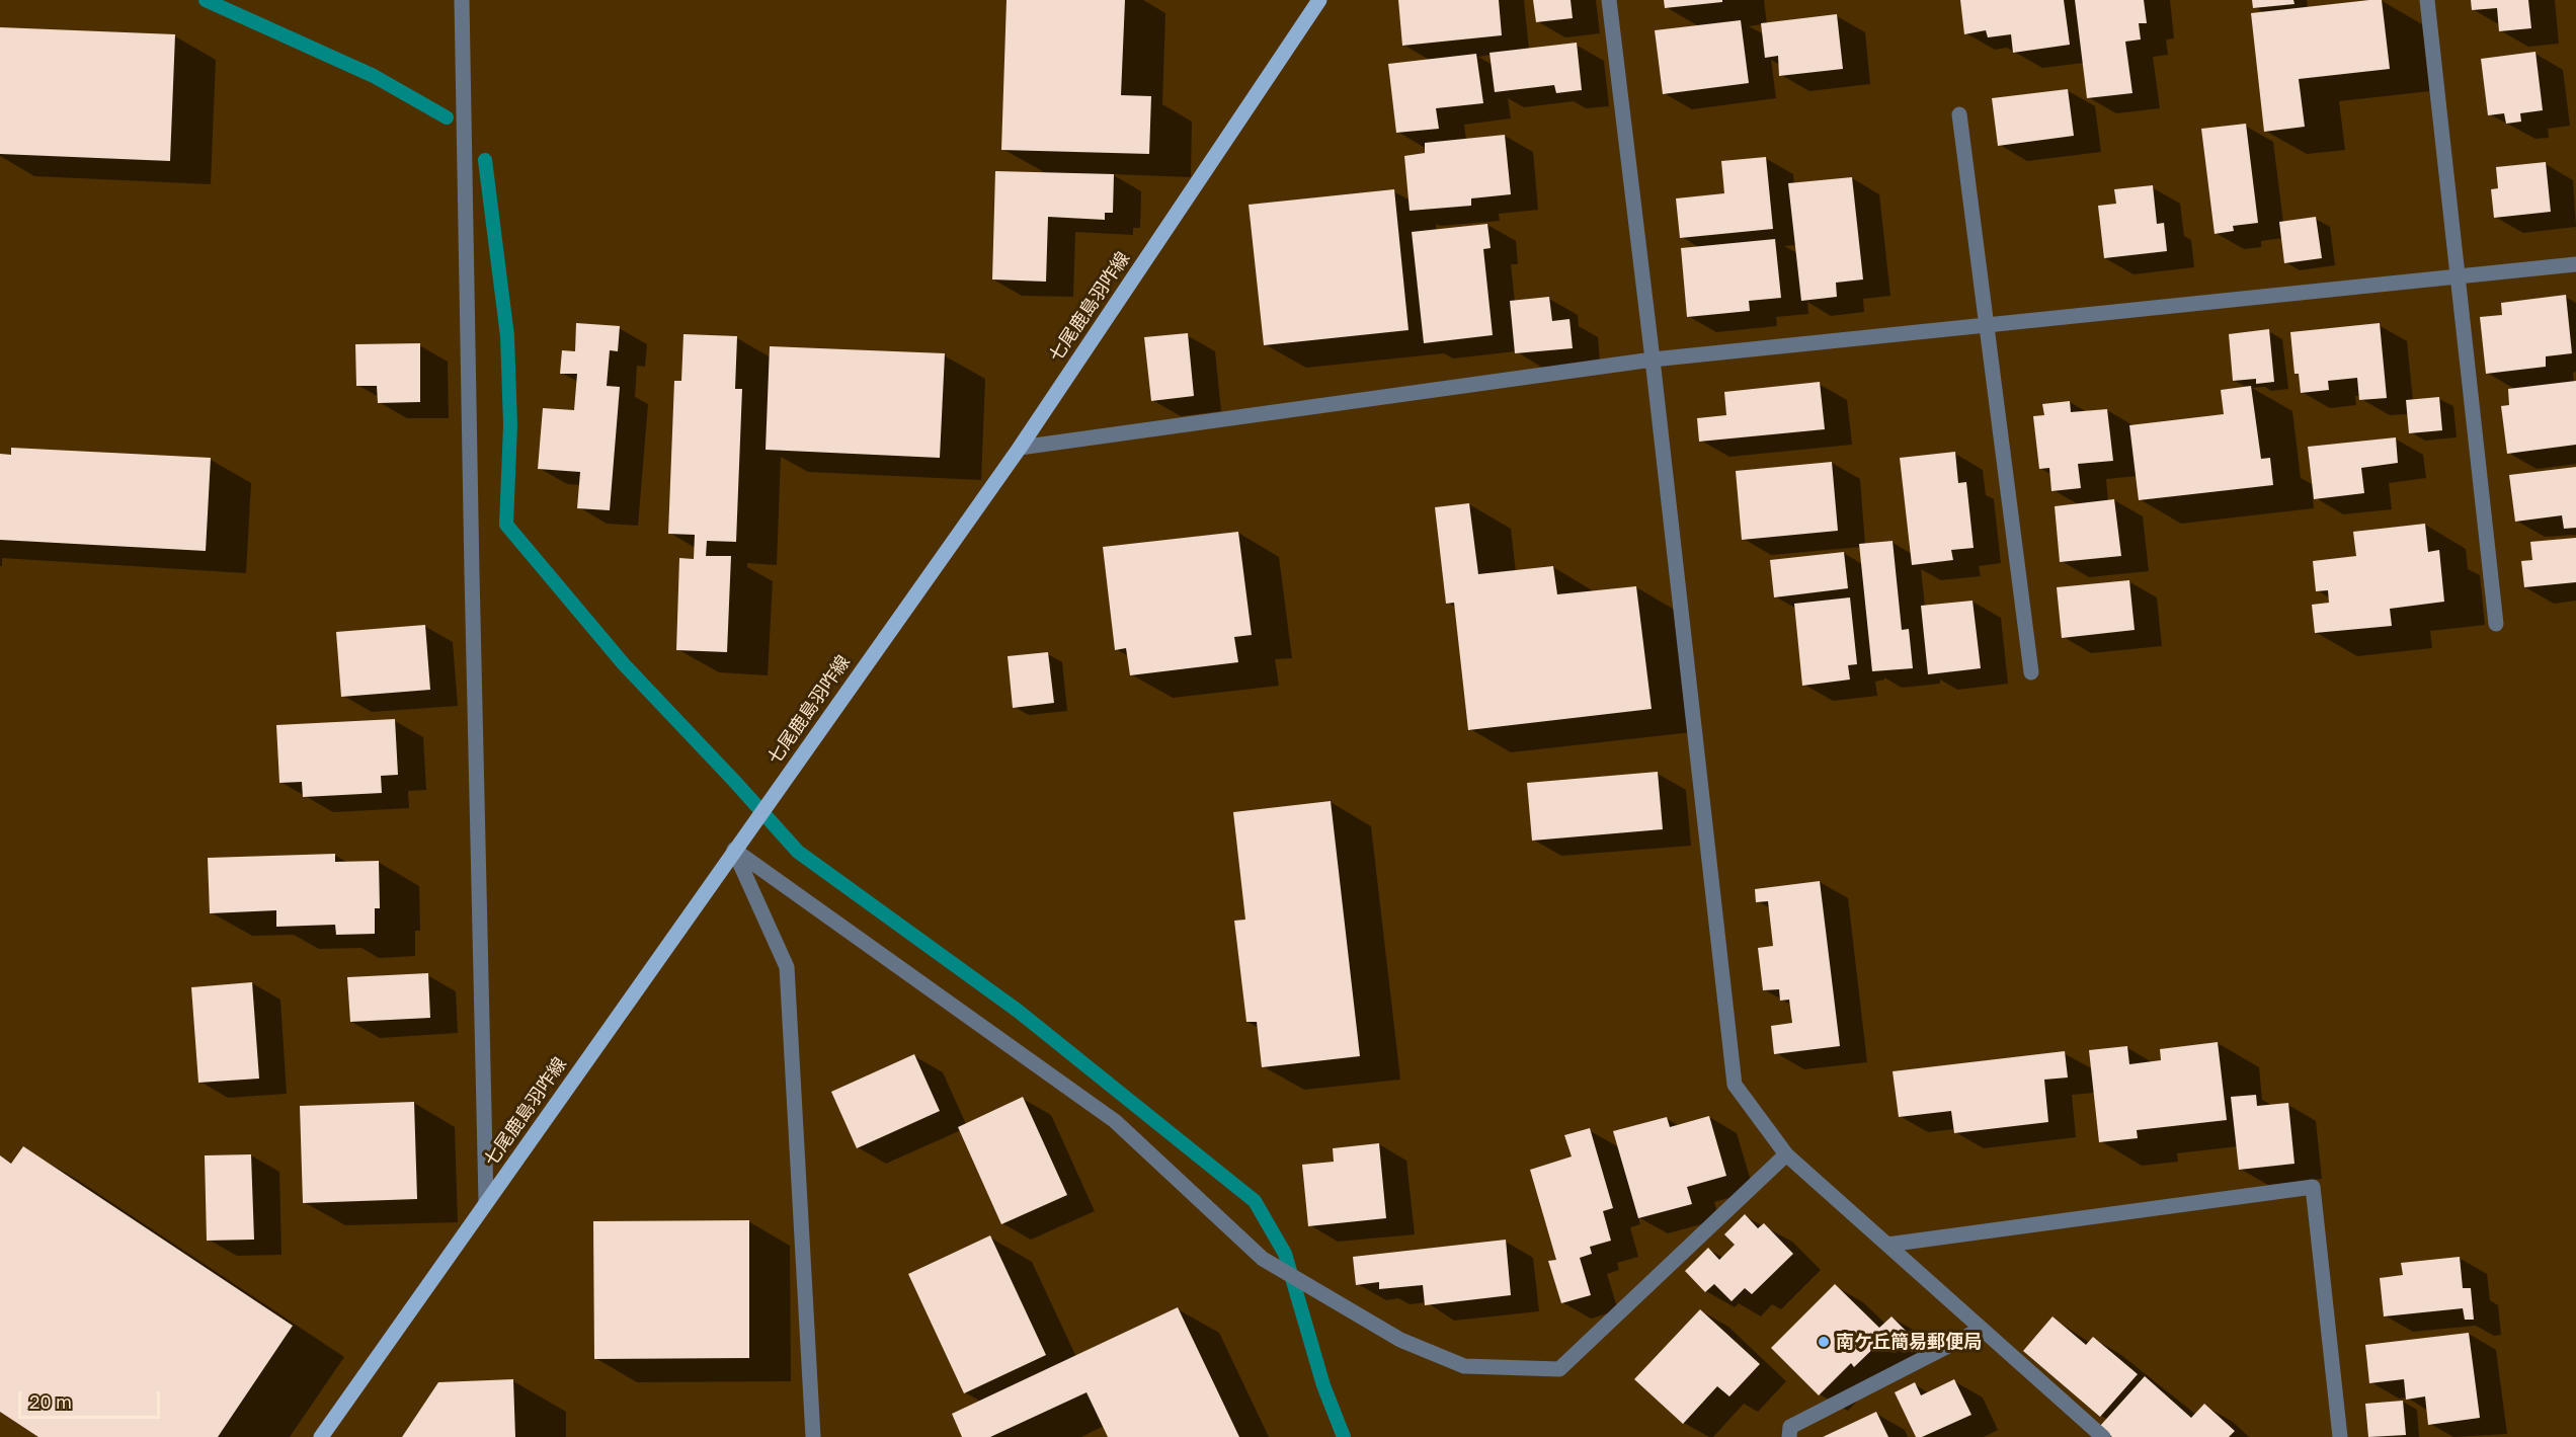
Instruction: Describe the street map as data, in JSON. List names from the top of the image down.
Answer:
{
  "streets": {
    "main road": ["七尾鹿島羽咋線"]
  },
  "places": ["南ケ丘簡易郵便局"],
  "scale_bar": "20 m"
}
